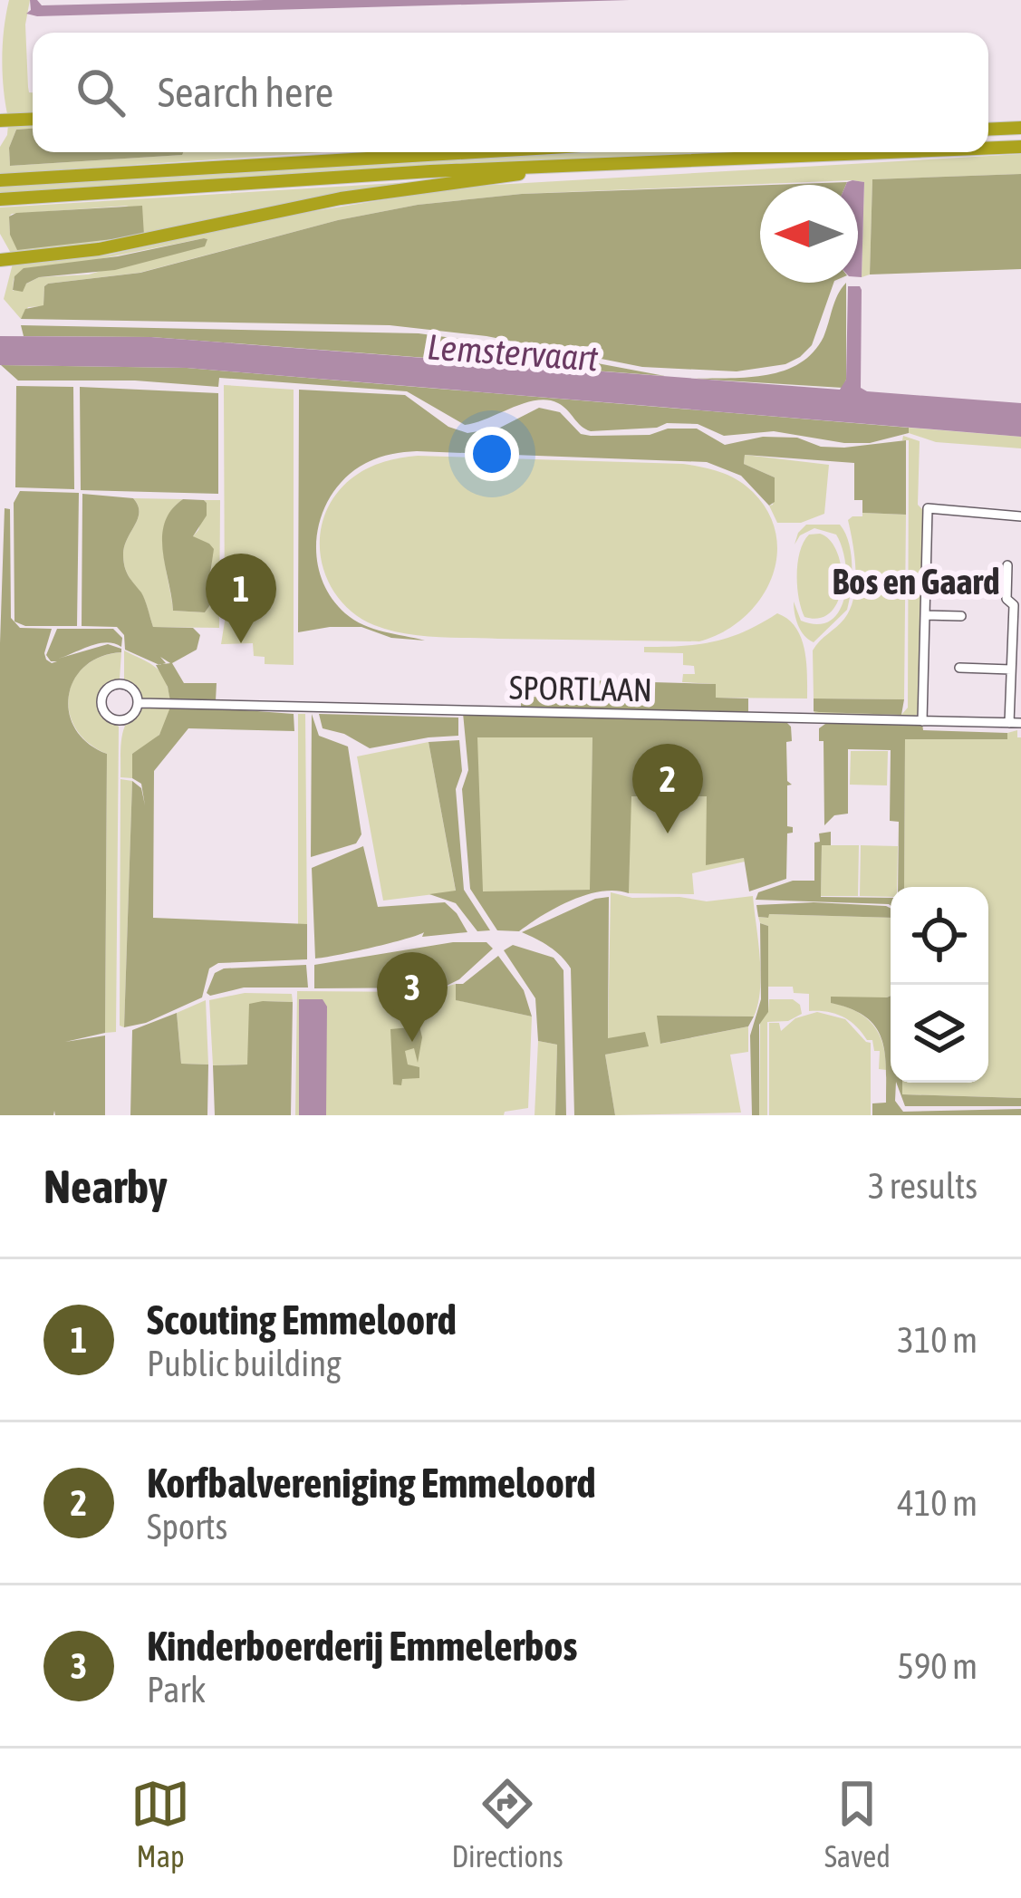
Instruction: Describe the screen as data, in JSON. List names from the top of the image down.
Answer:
{
  "streets": {
    "street": ["SPORTLAAN"]
  },
  "districts": ["Bos en Gaard"],
  "water": ["Lemstervaart"],
  "north": "left",
  "page": {
    "search": "Search here",
    "pins": ["1", "2", "3"],
    "heading": ["Nearby", "3 results"],
    "list": [
      {
        "mark": "1",
        "name": "Scouting Emmeloord",
        "note": "Public building",
        "value": "310 m"
      },
      {
        "mark": "2",
        "name": "Korfbalvereniging Emmeloord",
        "note": "Sports",
        "value": "410 m"
      },
      {
        "mark": "3",
        "name": "Kinderboerderij Emmelerbos",
        "note": "Park",
        "value": "590 m"
      }
    ],
    "nav": ["Map", "Directions", "Saved"]
  }
}
